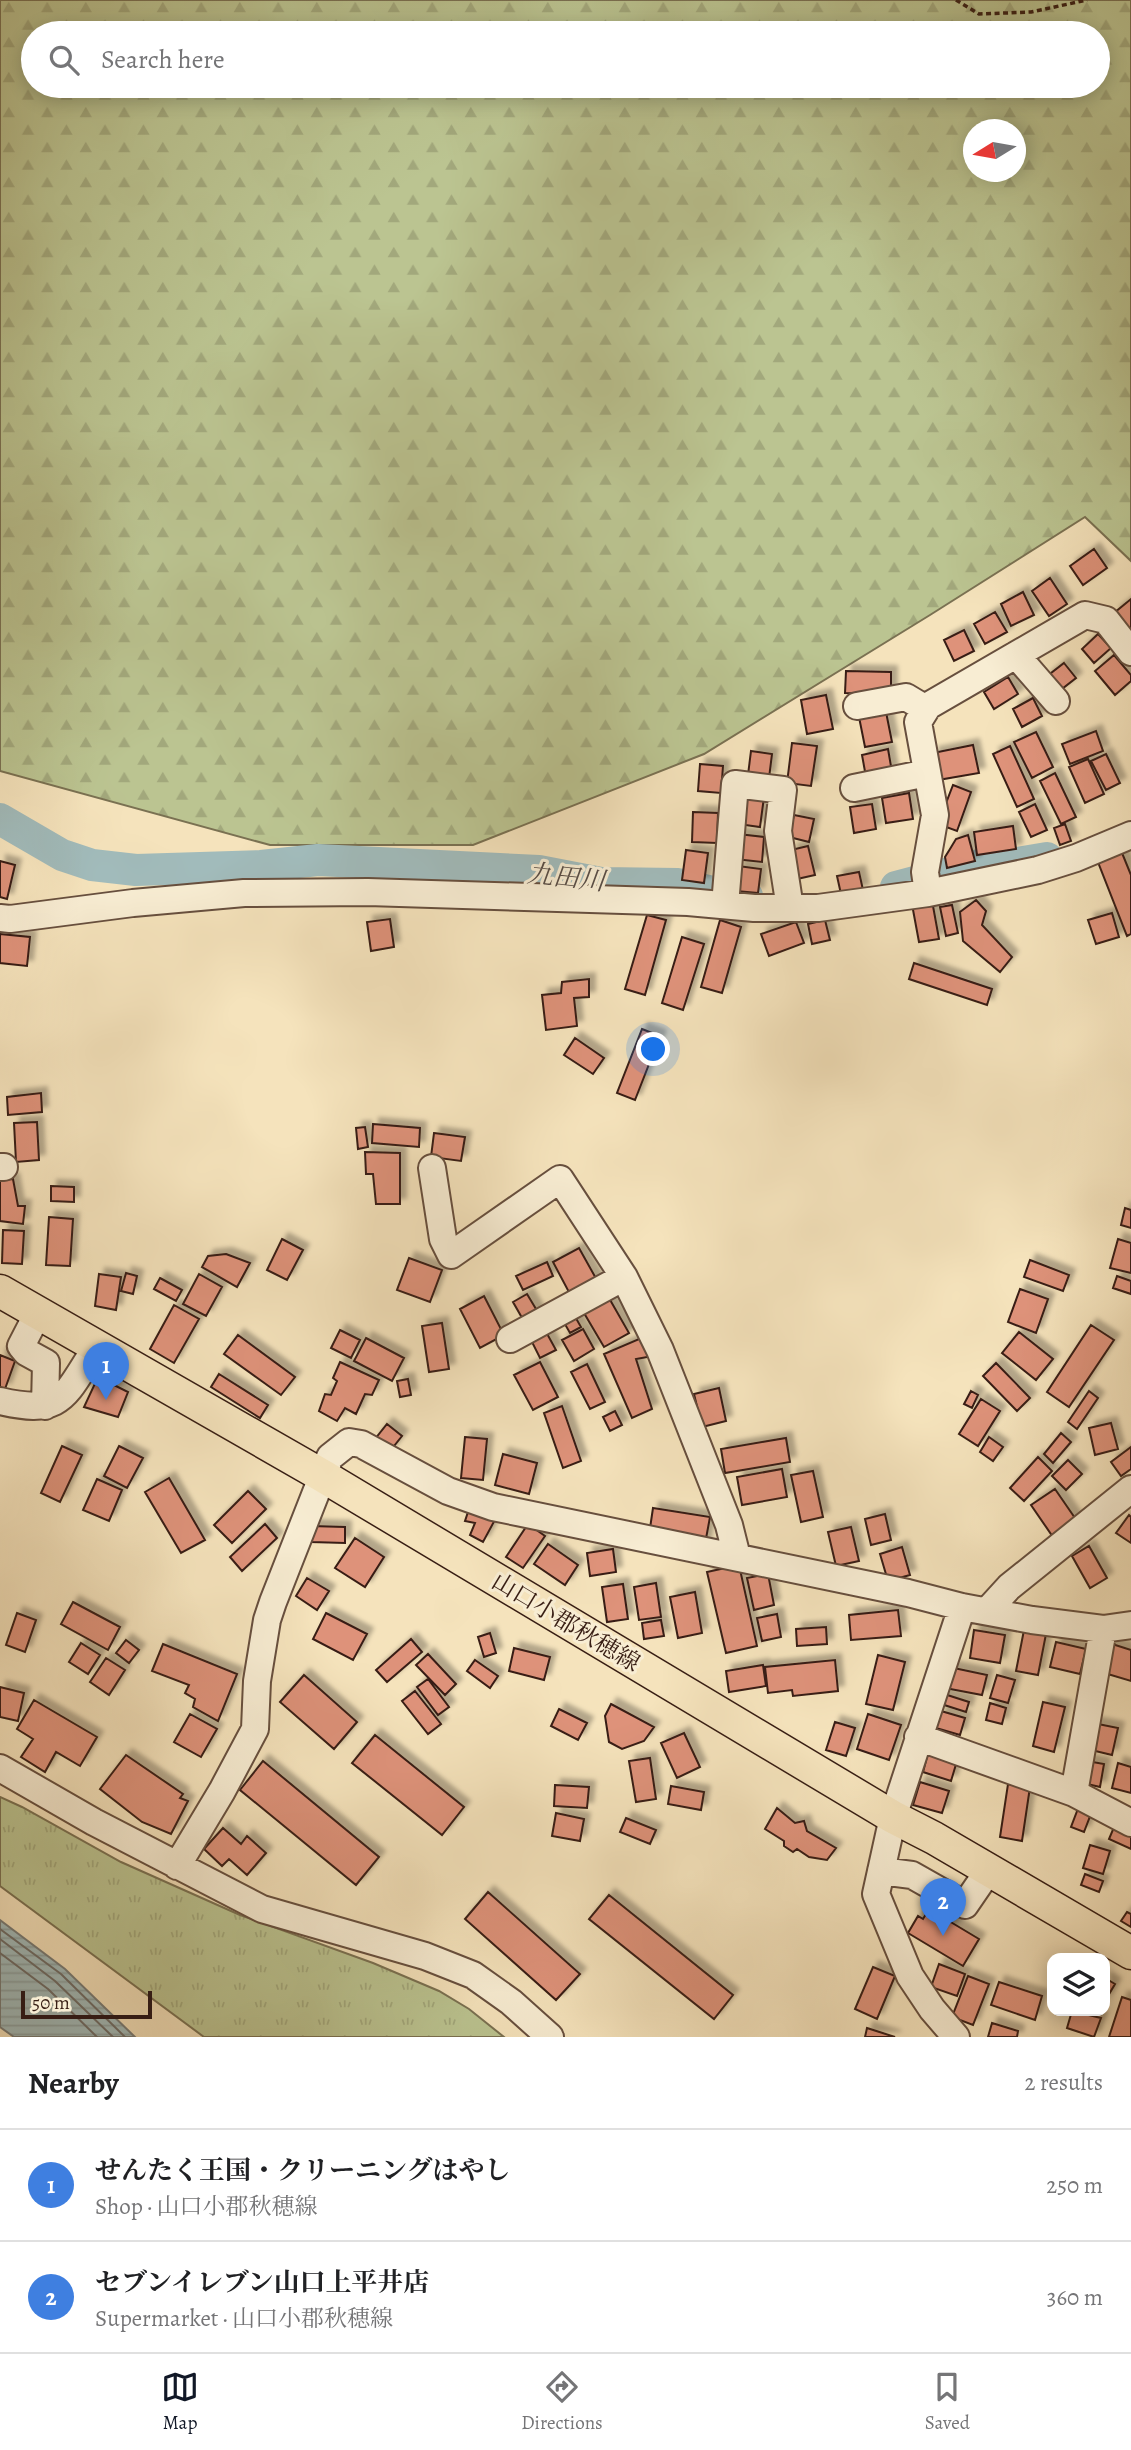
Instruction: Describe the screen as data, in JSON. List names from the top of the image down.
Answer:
{
  "streets": {
    "main road": ["山口小郡秋穂線"]
  },
  "water": ["九田川"],
  "scale_bar": "50 m",
  "north": "left",
  "page": {
    "search": "Search here",
    "pins": ["1", "2"],
    "scale": "50 m",
    "heading": ["Nearby", "2 results"],
    "list": [
      {
        "mark": "1",
        "name": "せんたく王国・クリーニングはやし",
        "note": "Shop · 山口小郡秋穂線",
        "value": "250 m"
      },
      {
        "mark": "2",
        "name": "セブンイレブン山口上平井店",
        "note": "Supermarket · 山口小郡秋穂線",
        "value": "360 m"
      }
    ],
    "nav": ["Map", "Directions", "Saved"]
  }
}
